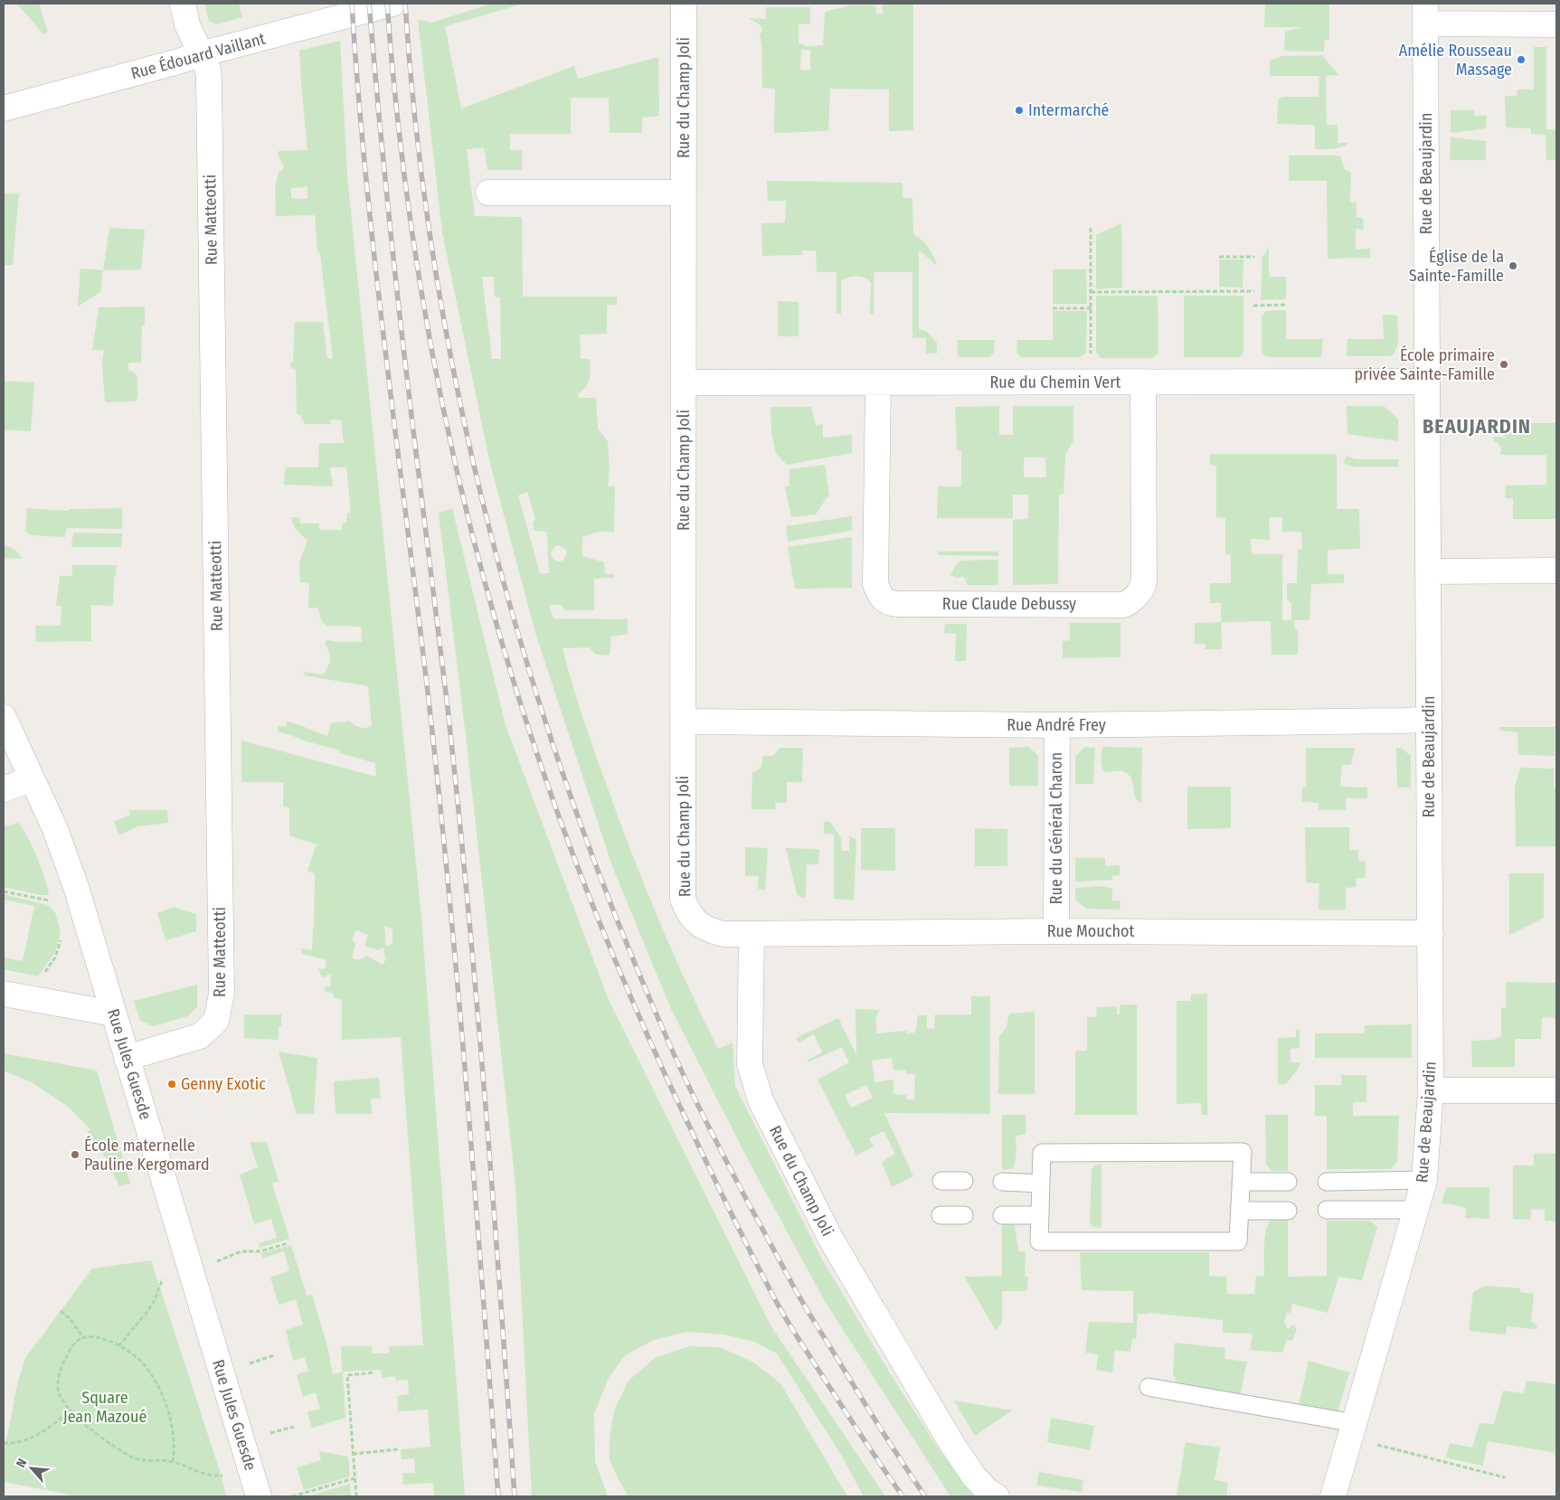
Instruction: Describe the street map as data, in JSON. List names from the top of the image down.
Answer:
{
  "streets": {
    "street": [
      "Rue Édouard Vaillant",
      "Rue du Champ Joli",
      "Rue de Beaujardin",
      "Rue Matteotti",
      "Rue du Chemin Vert",
      "Rue Claude Debussy",
      "Rue André Frey",
      "Rue du Général Charon",
      "Rue Mouchot",
      "Rue Jules Guesde"
    ]
  },
  "crossings": [
    ["Rue Édouard Vaillant", "Rue Matteotti"],
    ["Rue du Champ Joli", "Rue du Chemin Vert"],
    ["Rue du Champ Joli", "Rue André Frey"],
    ["Rue du Champ Joli", "Rue Mouchot"],
    ["Rue de Beaujardin", "Rue du Chemin Vert"],
    ["Rue de Beaujardin", "Rue André Frey"],
    ["Rue de Beaujardin", "Rue Mouchot"],
    ["Rue Matteotti", "Rue Jules Guesde"],
    ["Rue du Chemin Vert", "Rue Claude Debussy"],
    ["Rue André Frey", "Rue du Général Charon"],
    ["Rue du Général Charon", "Rue Mouchot"]
  ],
  "districts": ["BEAUJARDIN"],
  "parks": ["Square Jean Mazoué"],
  "places": [
    "Amélie Rousseau Massage",
    "Intermarché",
    "Église de la Sainte-Famille",
    "École primaire privée Sainte-Famille",
    "Genny Exotic",
    "École maternelle Pauline Kergomard"
  ],
  "north": "top left"
}
